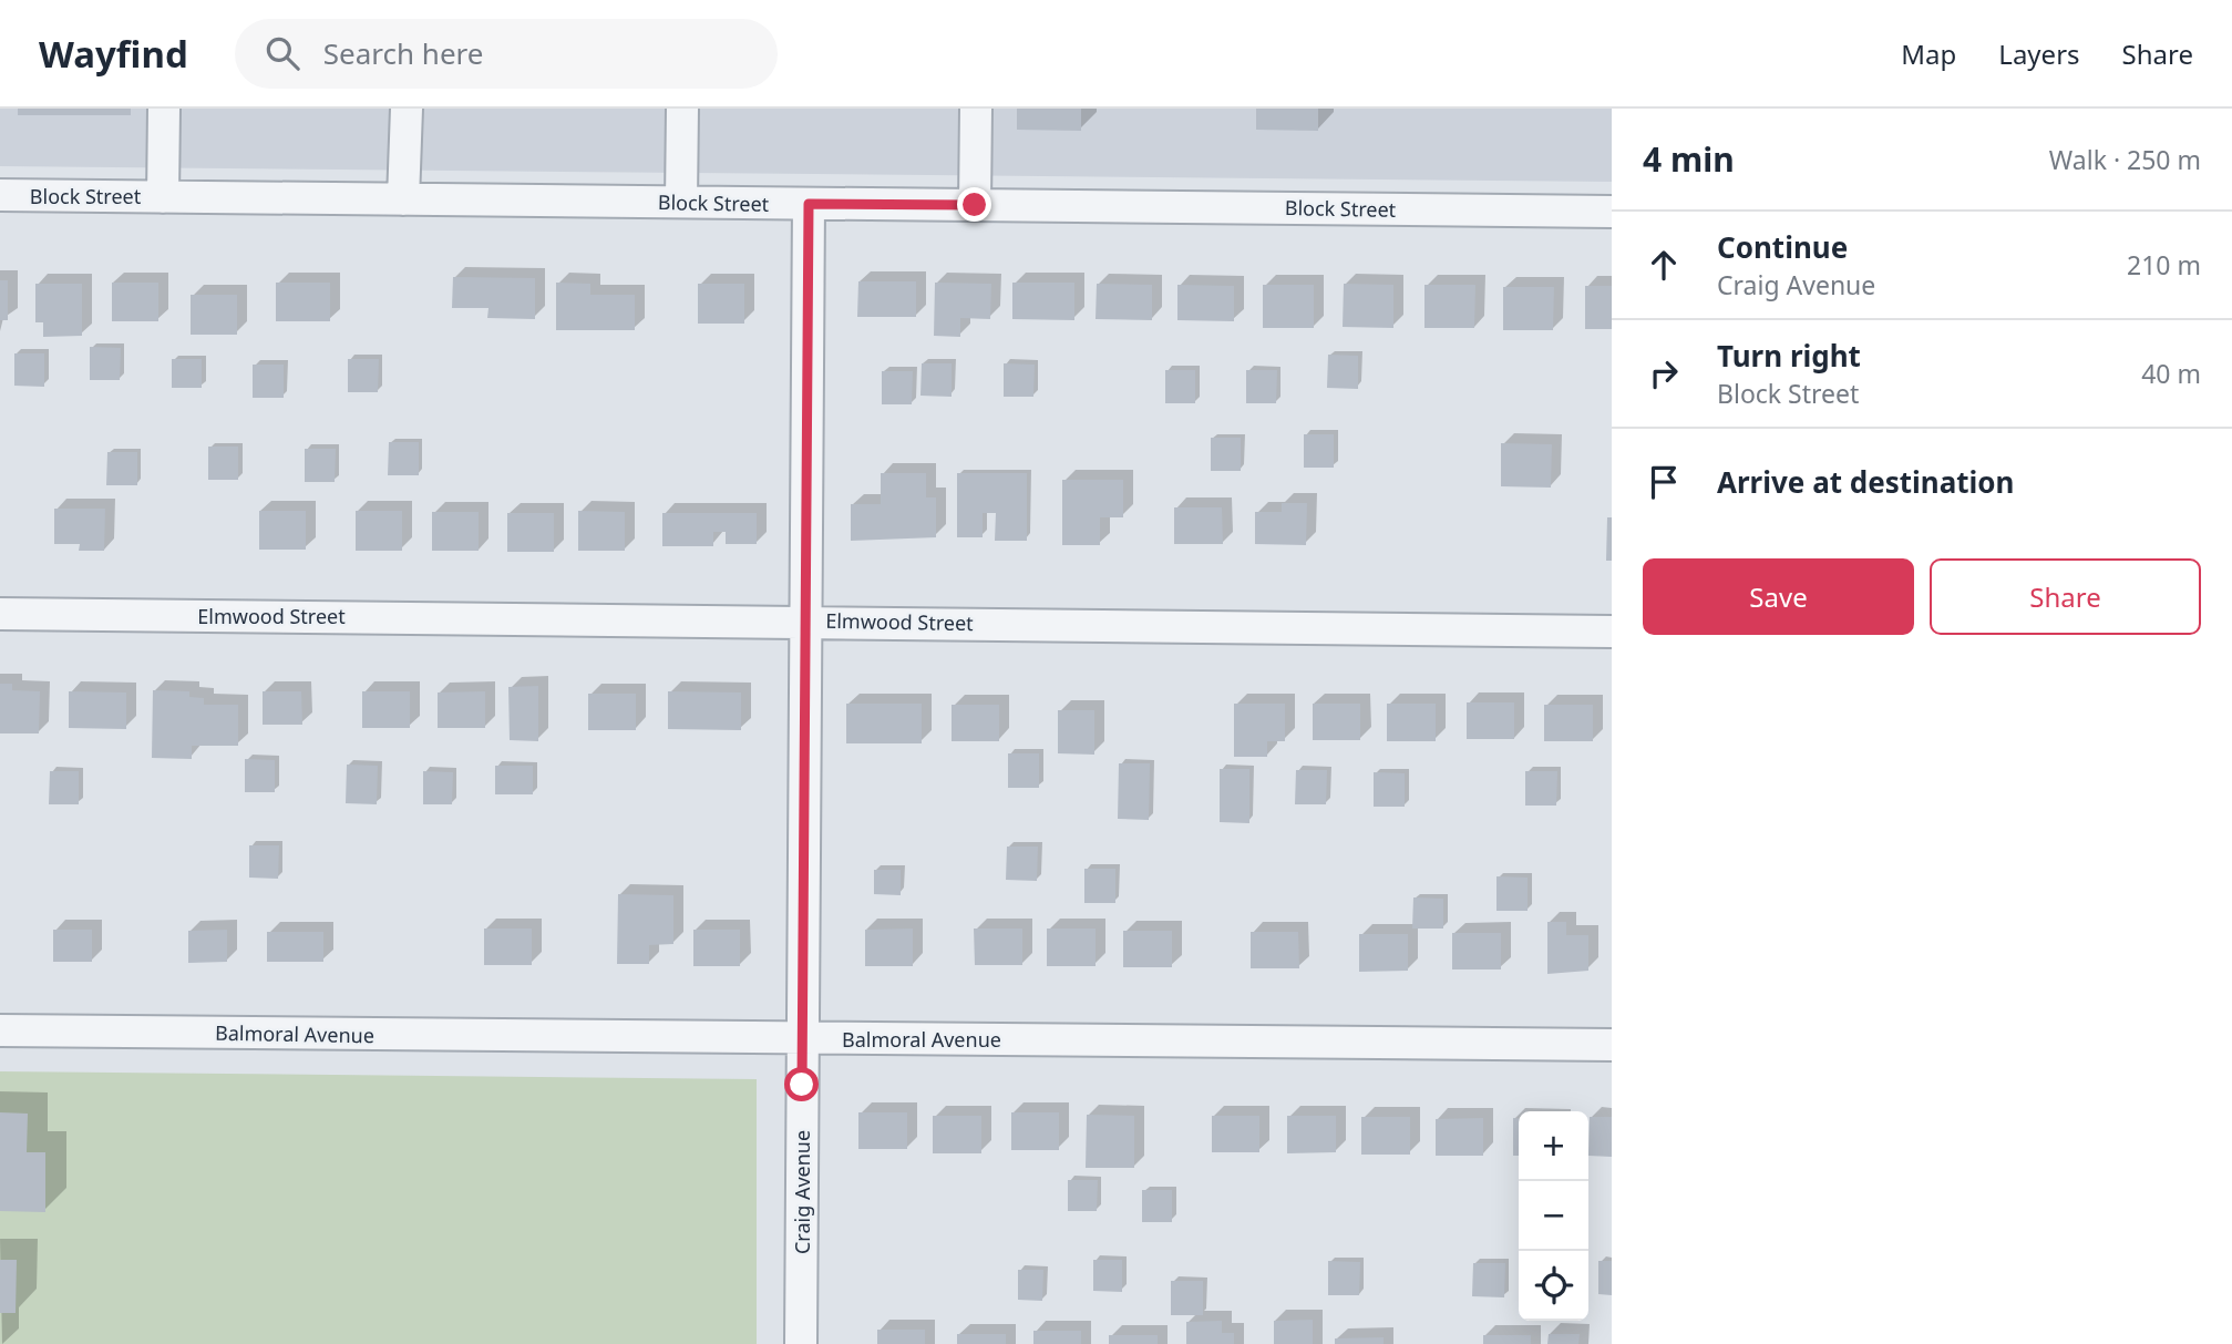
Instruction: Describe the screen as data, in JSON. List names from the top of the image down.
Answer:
{
  "streets": {
    "street": [
      "Block Street",
      "Elmwood Street",
      "Balmoral Avenue",
      "Craig Avenue"
    ]
  },
  "crossings": [
    ["Block Street", "Craig Avenue"],
    ["Elmwood Street", "Craig Avenue"],
    ["Balmoral Avenue", "Craig Avenue"]
  ],
  "page": {
    "header": "Wayfind",
    "search": "Search here",
    "nav": ["Map", "Layers", "Share"],
    "heading": ["4 min", "Walk · 250 m"],
    "list": [
      ["Continue", "Craig Avenue", "210 m"],
      ["Turn right", "Block Street", "40 m"],
      "Arrive at destination"
    ],
    "buttons": ["Save", "Share"],
    "map_buttons": ["+", "−"]
  }
}
